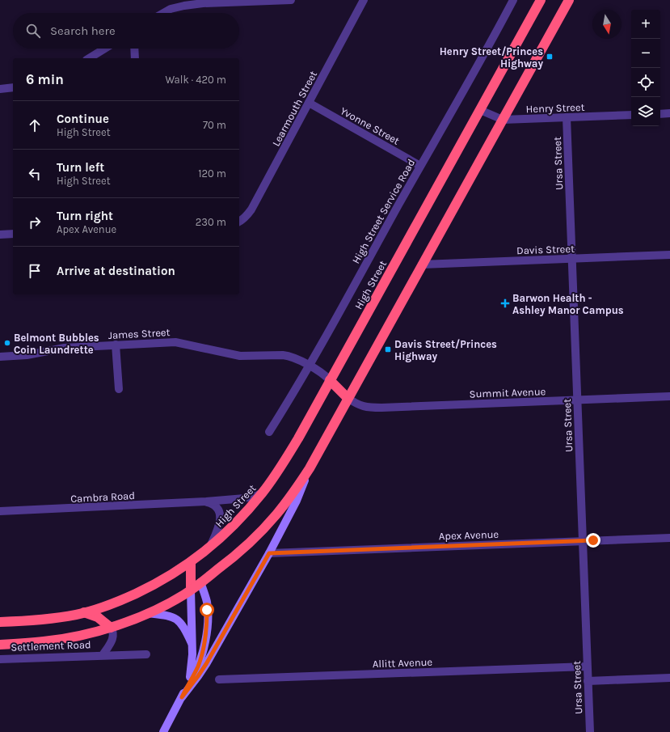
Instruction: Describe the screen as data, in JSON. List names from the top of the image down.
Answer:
{
  "streets": {
    "highway": ["High Street", "Settlement Road"],
    "street": [
      "Henry Street",
      "Learmouth Street",
      "Yvonne Street",
      "Ursa Street",
      "High Street Service Road",
      "Davis Street",
      "James Street",
      "Summit Avenue",
      "Cambra Road",
      "Apex Avenue",
      "Allitt Avenue"
    ]
  },
  "crossings": [
    ["Henry Street", "Ursa Street"],
    ["Henry Street", "High Street"],
    ["Learmouth Street", "Yvonne Street"],
    ["Yvonne Street", "High Street Service Road"],
    ["Ursa Street", "Davis Street"],
    ["Ursa Street", "Summit Avenue"],
    ["Ursa Street", "Apex Avenue"],
    ["Ursa Street", "Allitt Avenue"],
    ["High Street Service Road", "James Street"],
    ["High Street", "James Street"],
    ["High Street", "Cambra Road"]
  ],
  "places": {
    "transit": ["Henry Street/Princes Highway", "Davis Street/Princes Highway"],
    "health": ["Barwon Health - Ashley Manor Campus"],
    "other": ["Belmont Bubbles Coin Laundrette"]
  },
  "north": "bottom",
  "page": {
    "map_buttons": ["+", "−"],
    "search": "Search here",
    "heading": ["6 min", "Walk · 420 m"],
    "list": [
      ["Continue", "High Street", "70 m"],
      ["Turn left", "High Street", "120 m"],
      ["Turn right", "Apex Avenue", "230 m"],
      "Arrive at destination"
    ]
  }
}
